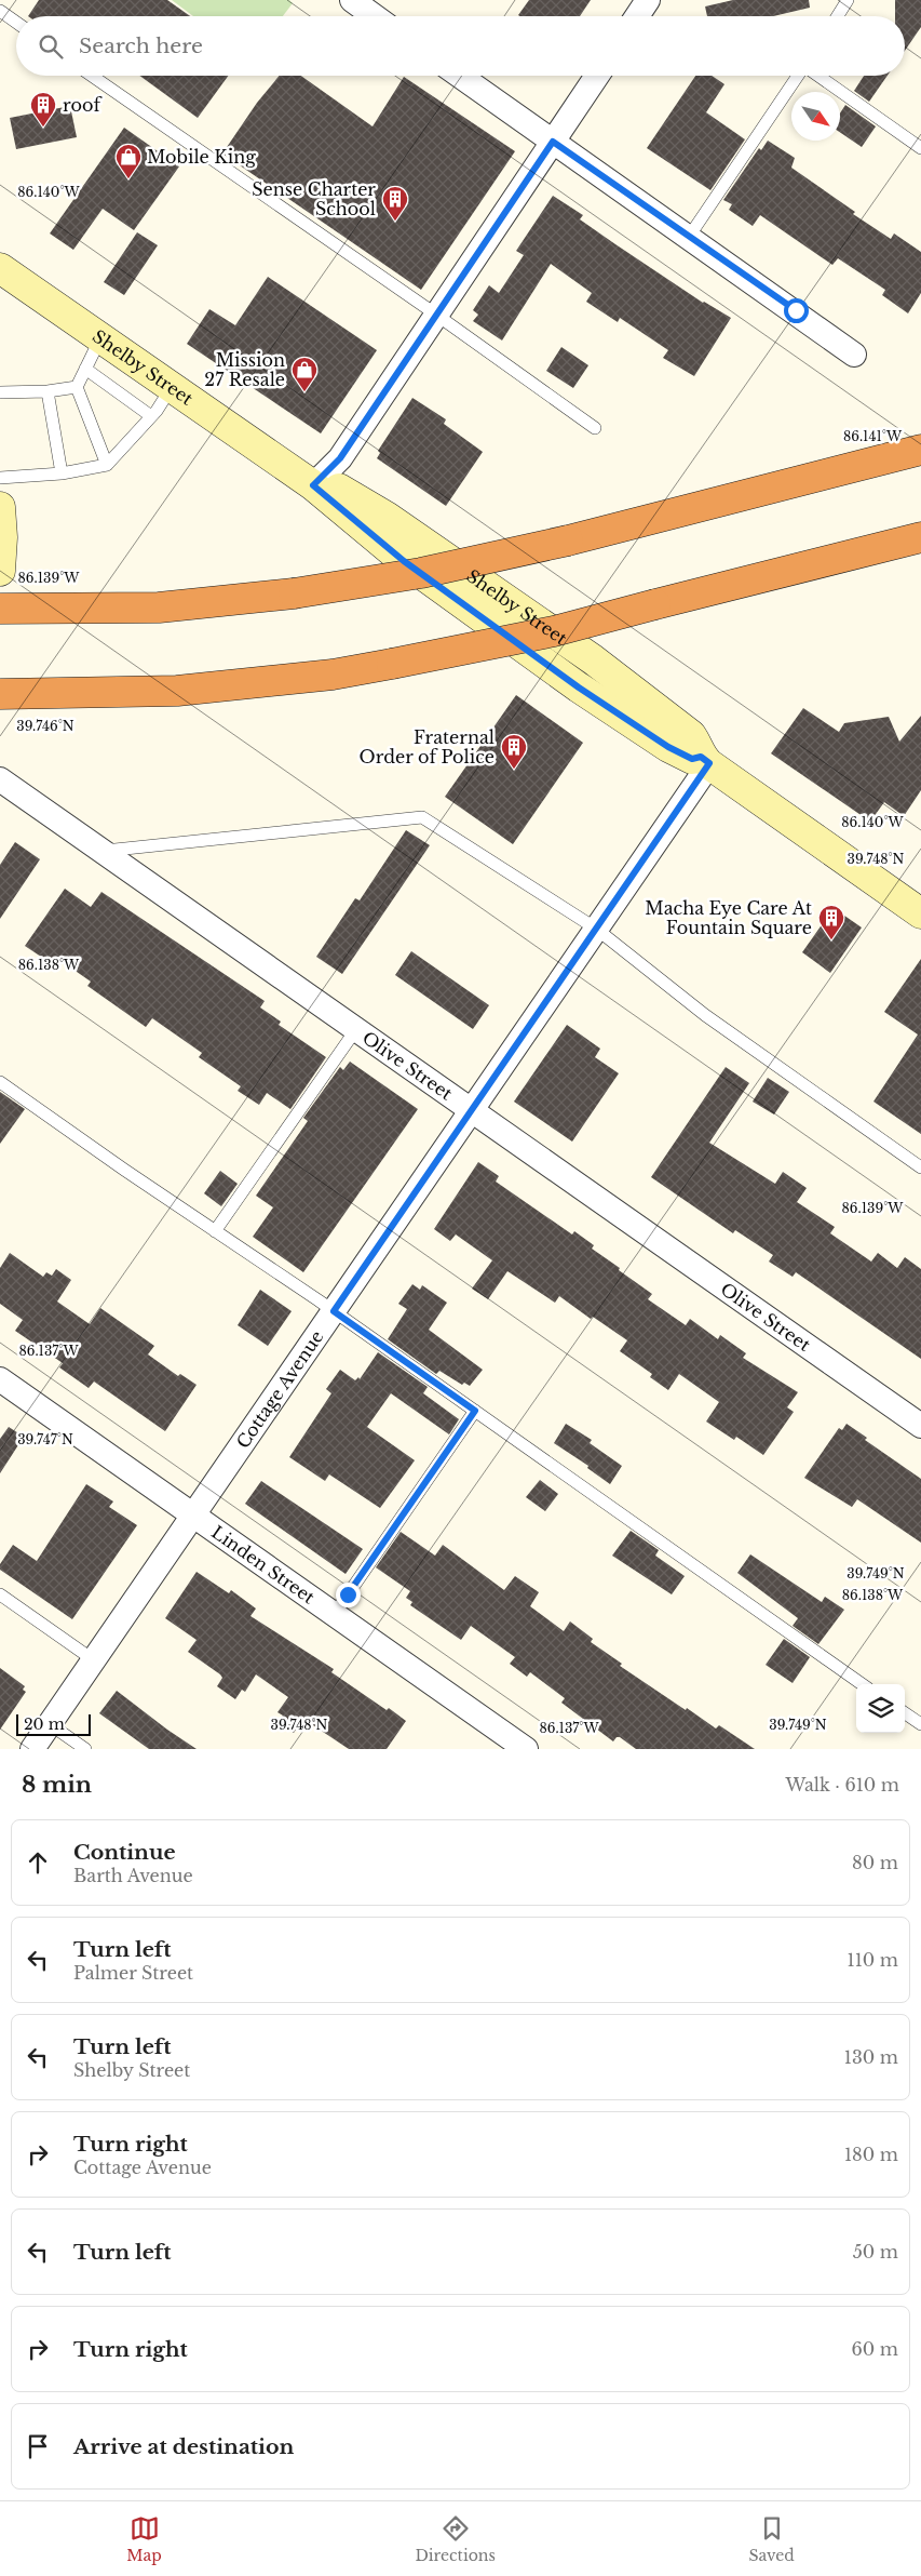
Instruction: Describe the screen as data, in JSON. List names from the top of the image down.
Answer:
{
  "streets": {
    "main road": ["Shelby Street"],
    "street": ["Olive Street", "Cottage Avenue", "Linden Street"]
  },
  "crossings": [
    ["Shelby Street", "Cottage Avenue"],
    ["Olive Street", "Cottage Avenue"],
    ["Cottage Avenue", "Linden Street"]
  ],
  "places": {
    "building": [
      "roof",
      "Sense Charter School",
      "Fraternal Order of Police",
      "Macha Eye Care At Fountain Square"
    ],
    "shop": ["Mobile King", "Mission 27 Resale"]
  },
  "scale_bar": "20 m",
  "north": "bottom right",
  "page": {
    "search": "Search here",
    "scale": "20 m",
    "heading": ["8 min", "Walk · 610 m"],
    "list": [
      ["Continue", "Barth Avenue", "80 m"],
      ["Turn left", "Palmer Street", "110 m"],
      ["Turn left", "Shelby Street", "130 m"],
      ["Turn right", "Cottage Avenue", "180 m"],
      ["Turn left", "50 m"],
      ["Turn right", "60 m"],
      "Arrive at destination"
    ],
    "nav": ["Map", "Directions", "Saved"]
  },
  "coordinates": [
    "86.140°W",
    "86.141°W",
    "86.139°W",
    "39.746°N",
    "39.748°N",
    "86.138°W",
    "86.137°W",
    "39.747°N",
    "39.749°N"
  ]
}
